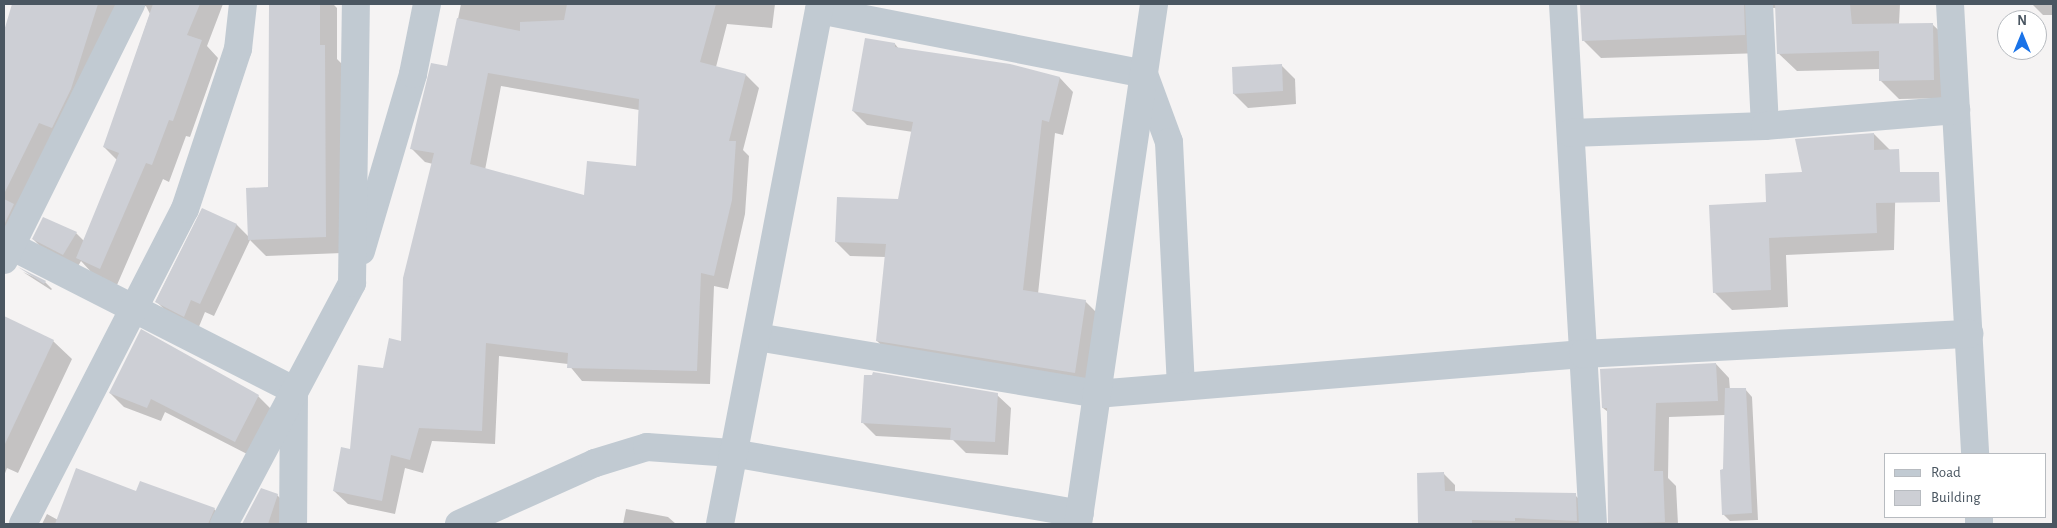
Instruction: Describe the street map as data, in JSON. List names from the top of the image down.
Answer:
{
  "legend": ["Road", "Building"],
  "north": "top"
}
